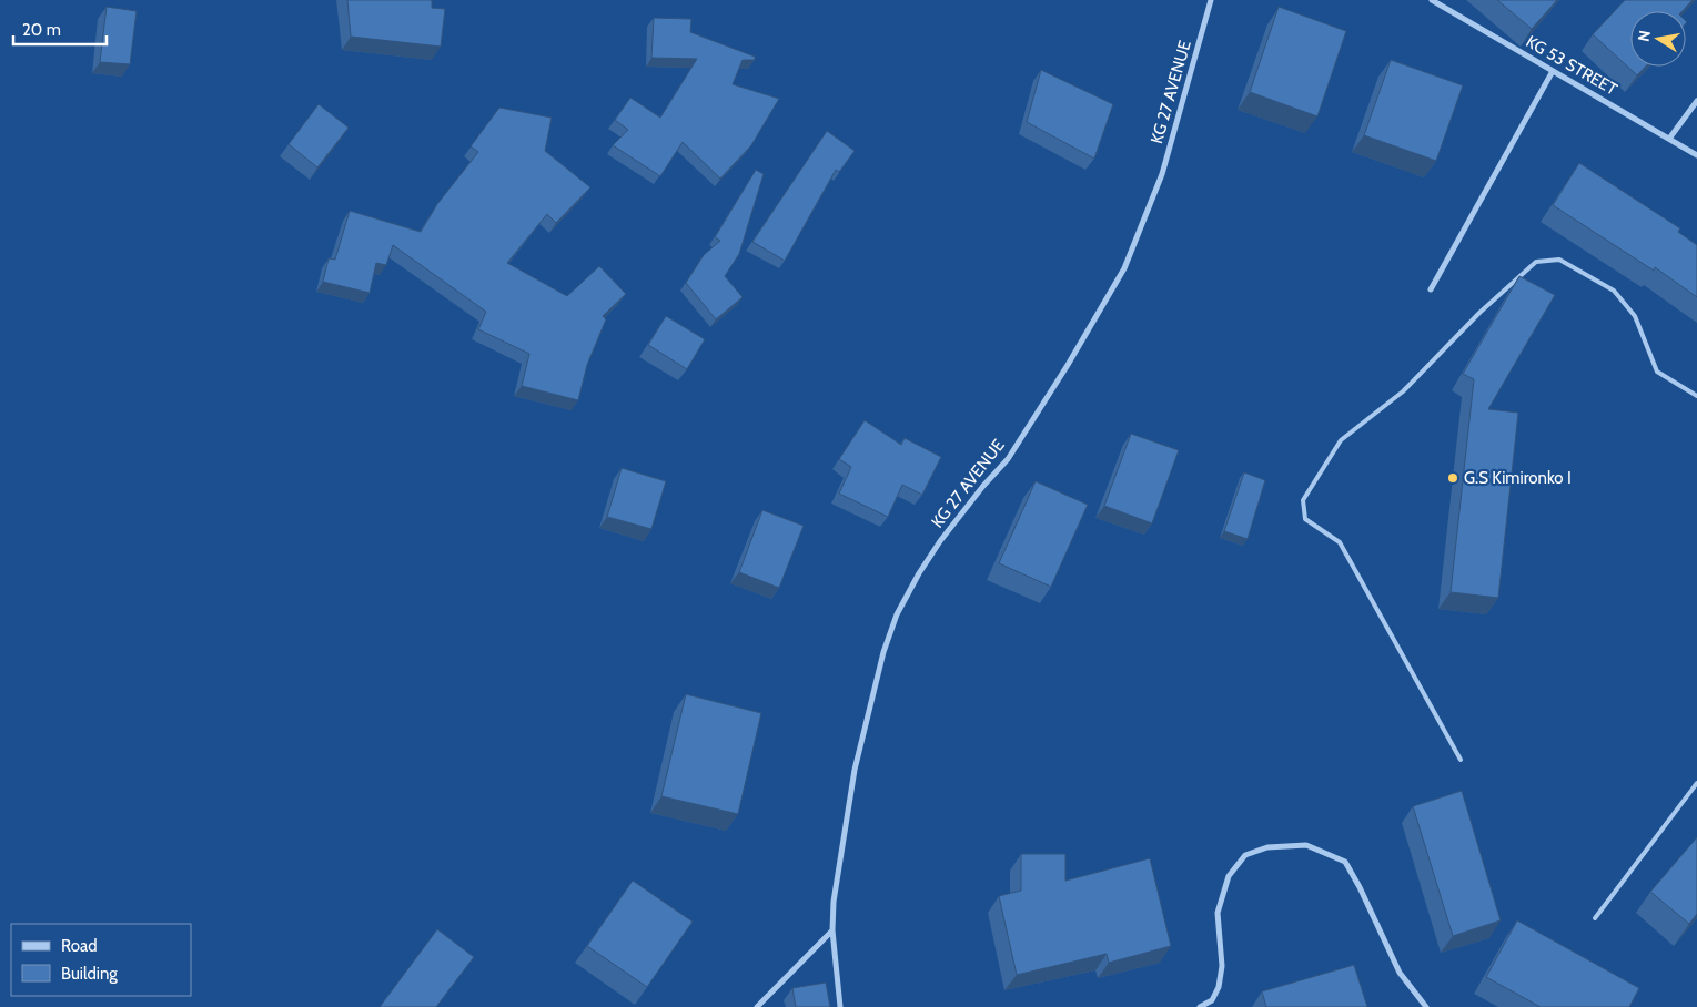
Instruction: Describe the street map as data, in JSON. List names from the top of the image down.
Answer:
{
  "streets": {
    "street": ["KG 53 STREET", "KG 27 AVENUE"]
  },
  "places": ["G.S Kimironko I"],
  "legend": ["Road", "Building"],
  "scale_bar": "20 m",
  "north": "left"
}
